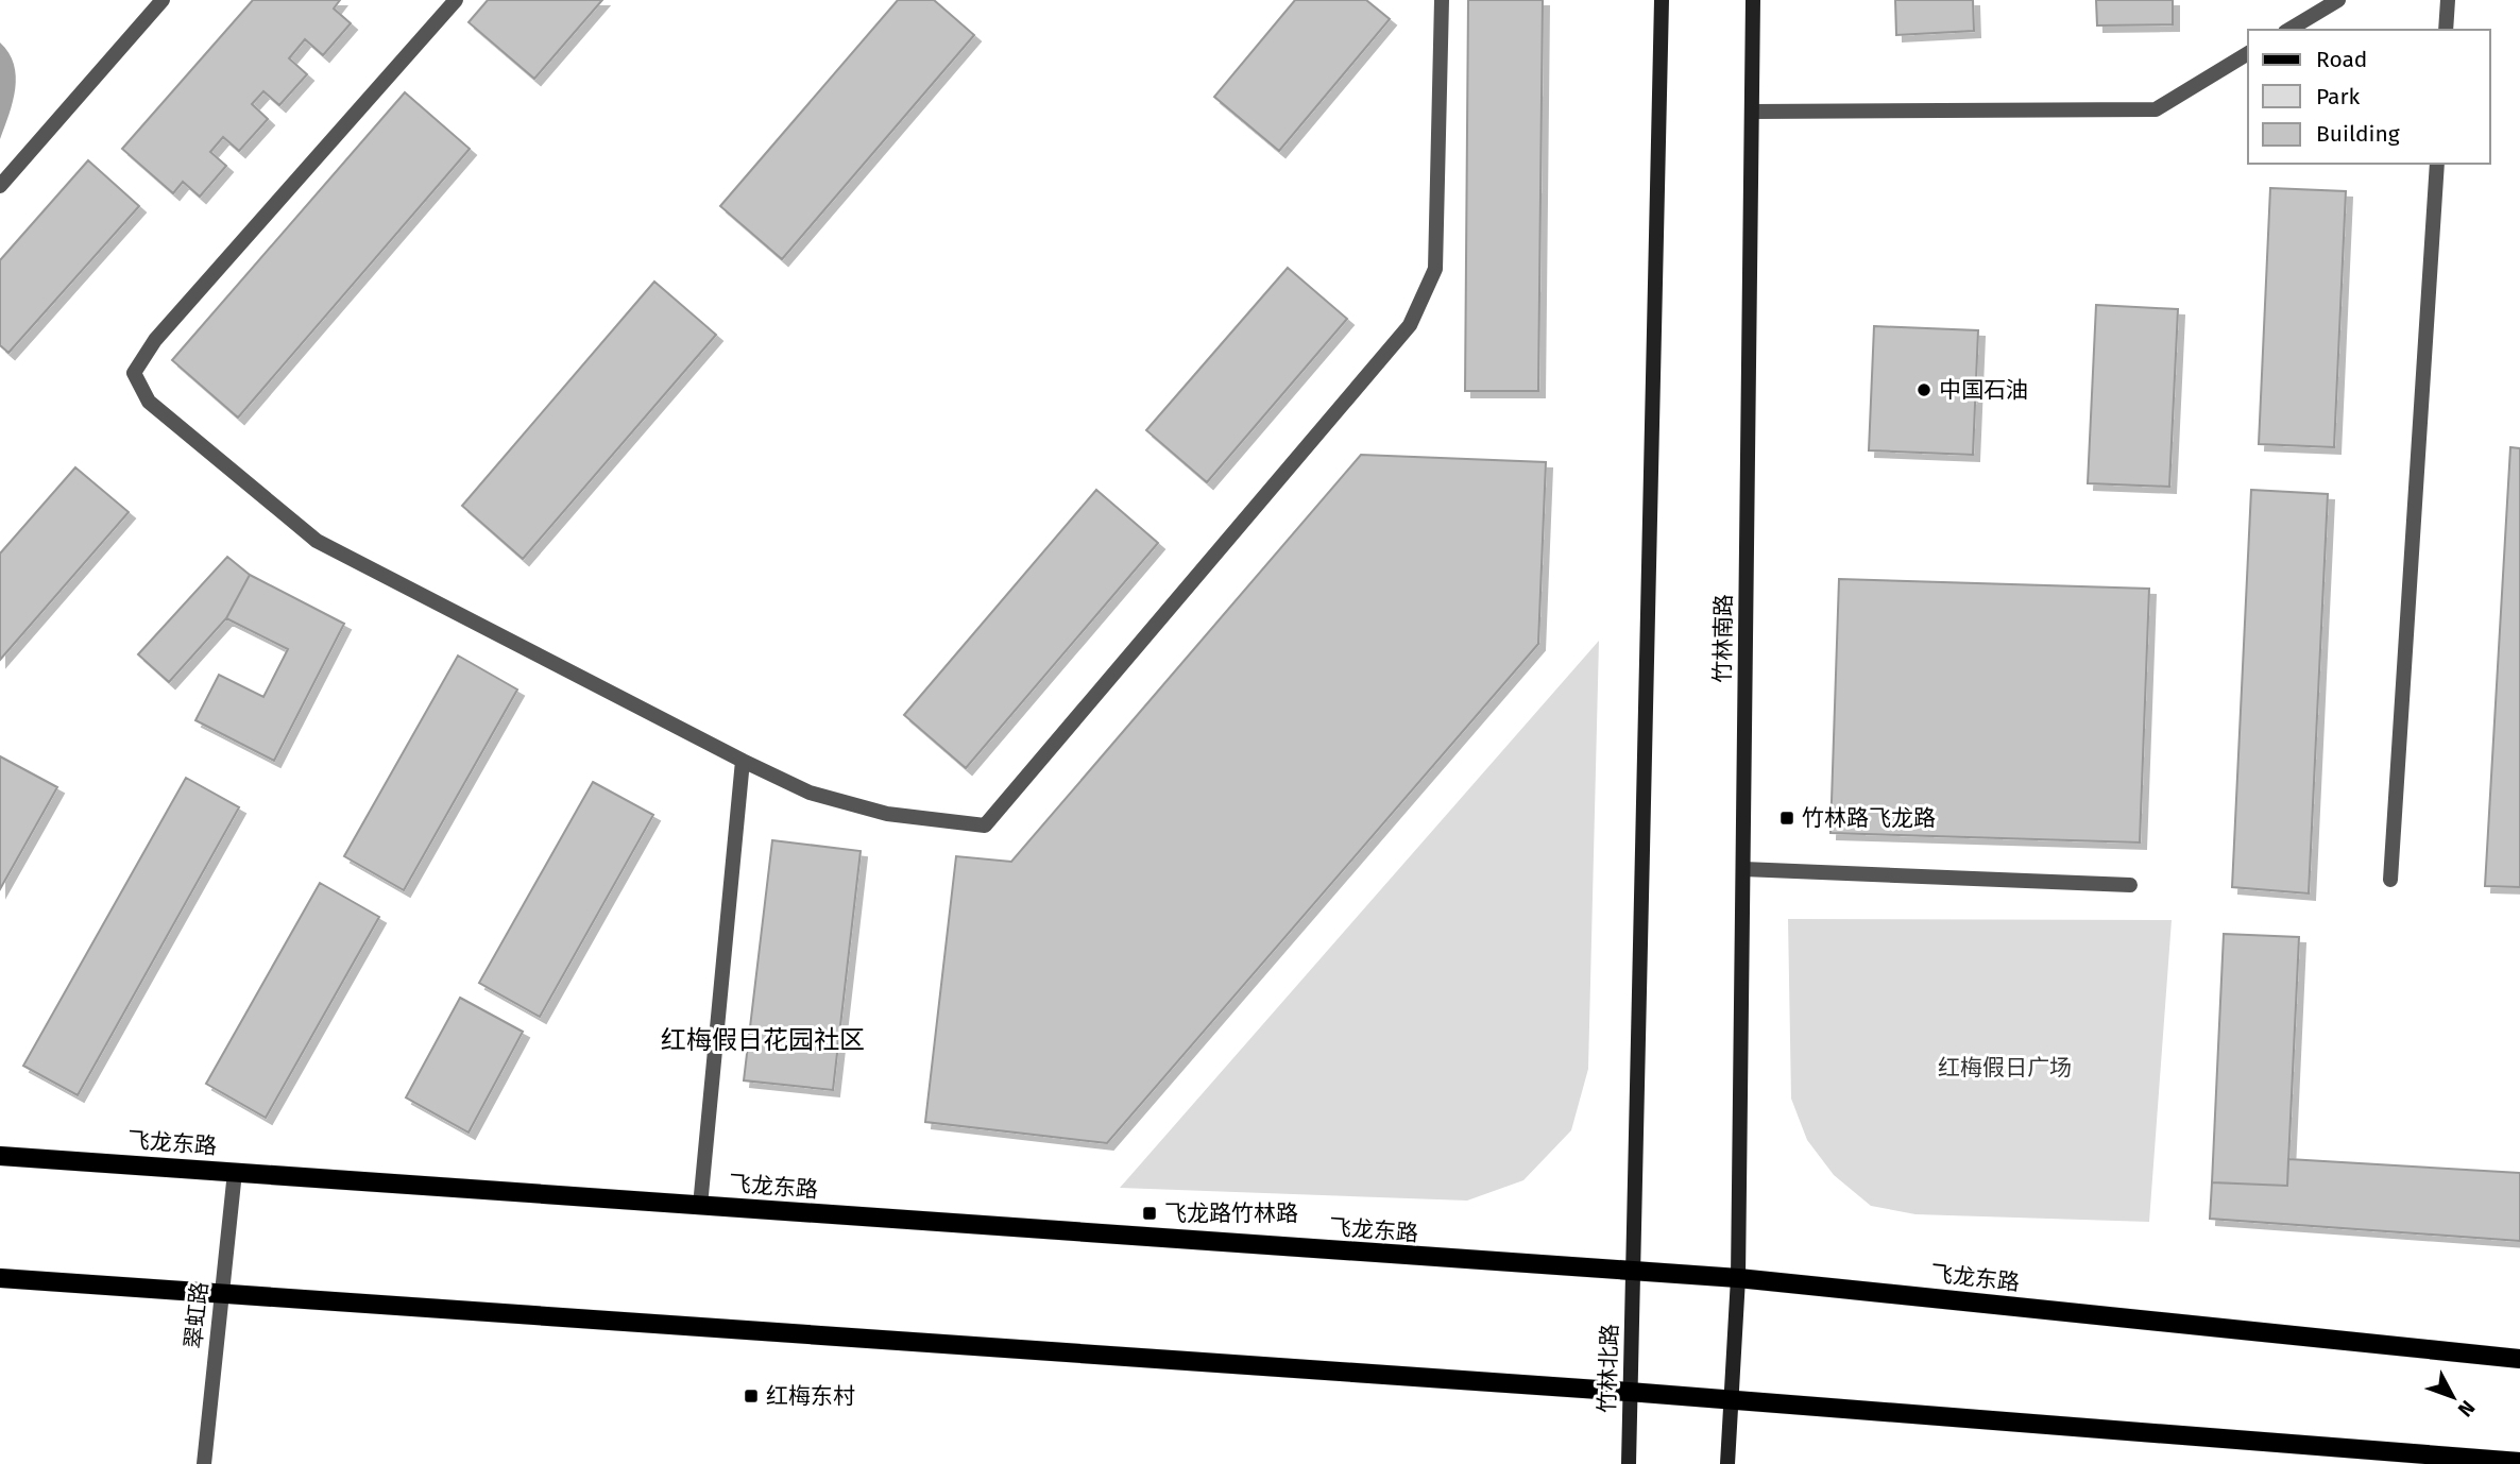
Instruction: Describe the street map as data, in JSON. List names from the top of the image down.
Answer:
{
  "streets": {
    "main road": ["竹林南路", "飞龙东路", "竹林北路"],
    "street": ["翠虹路"]
  },
  "crossings": [
    ["竹林南路", "飞龙东路"],
    ["飞龙东路", "翠虹路"],
    ["飞龙东路", "竹林北路"]
  ],
  "districts": ["红梅假日花园社区"],
  "parks": ["红梅假日广场"],
  "places": {
    "other": ["中国石油"],
    "transit": ["竹林路飞龙路", "飞龙路竹林路", "红梅东村"]
  },
  "legend": ["Road", "Park", "Building"],
  "north": "bottom right"
}
